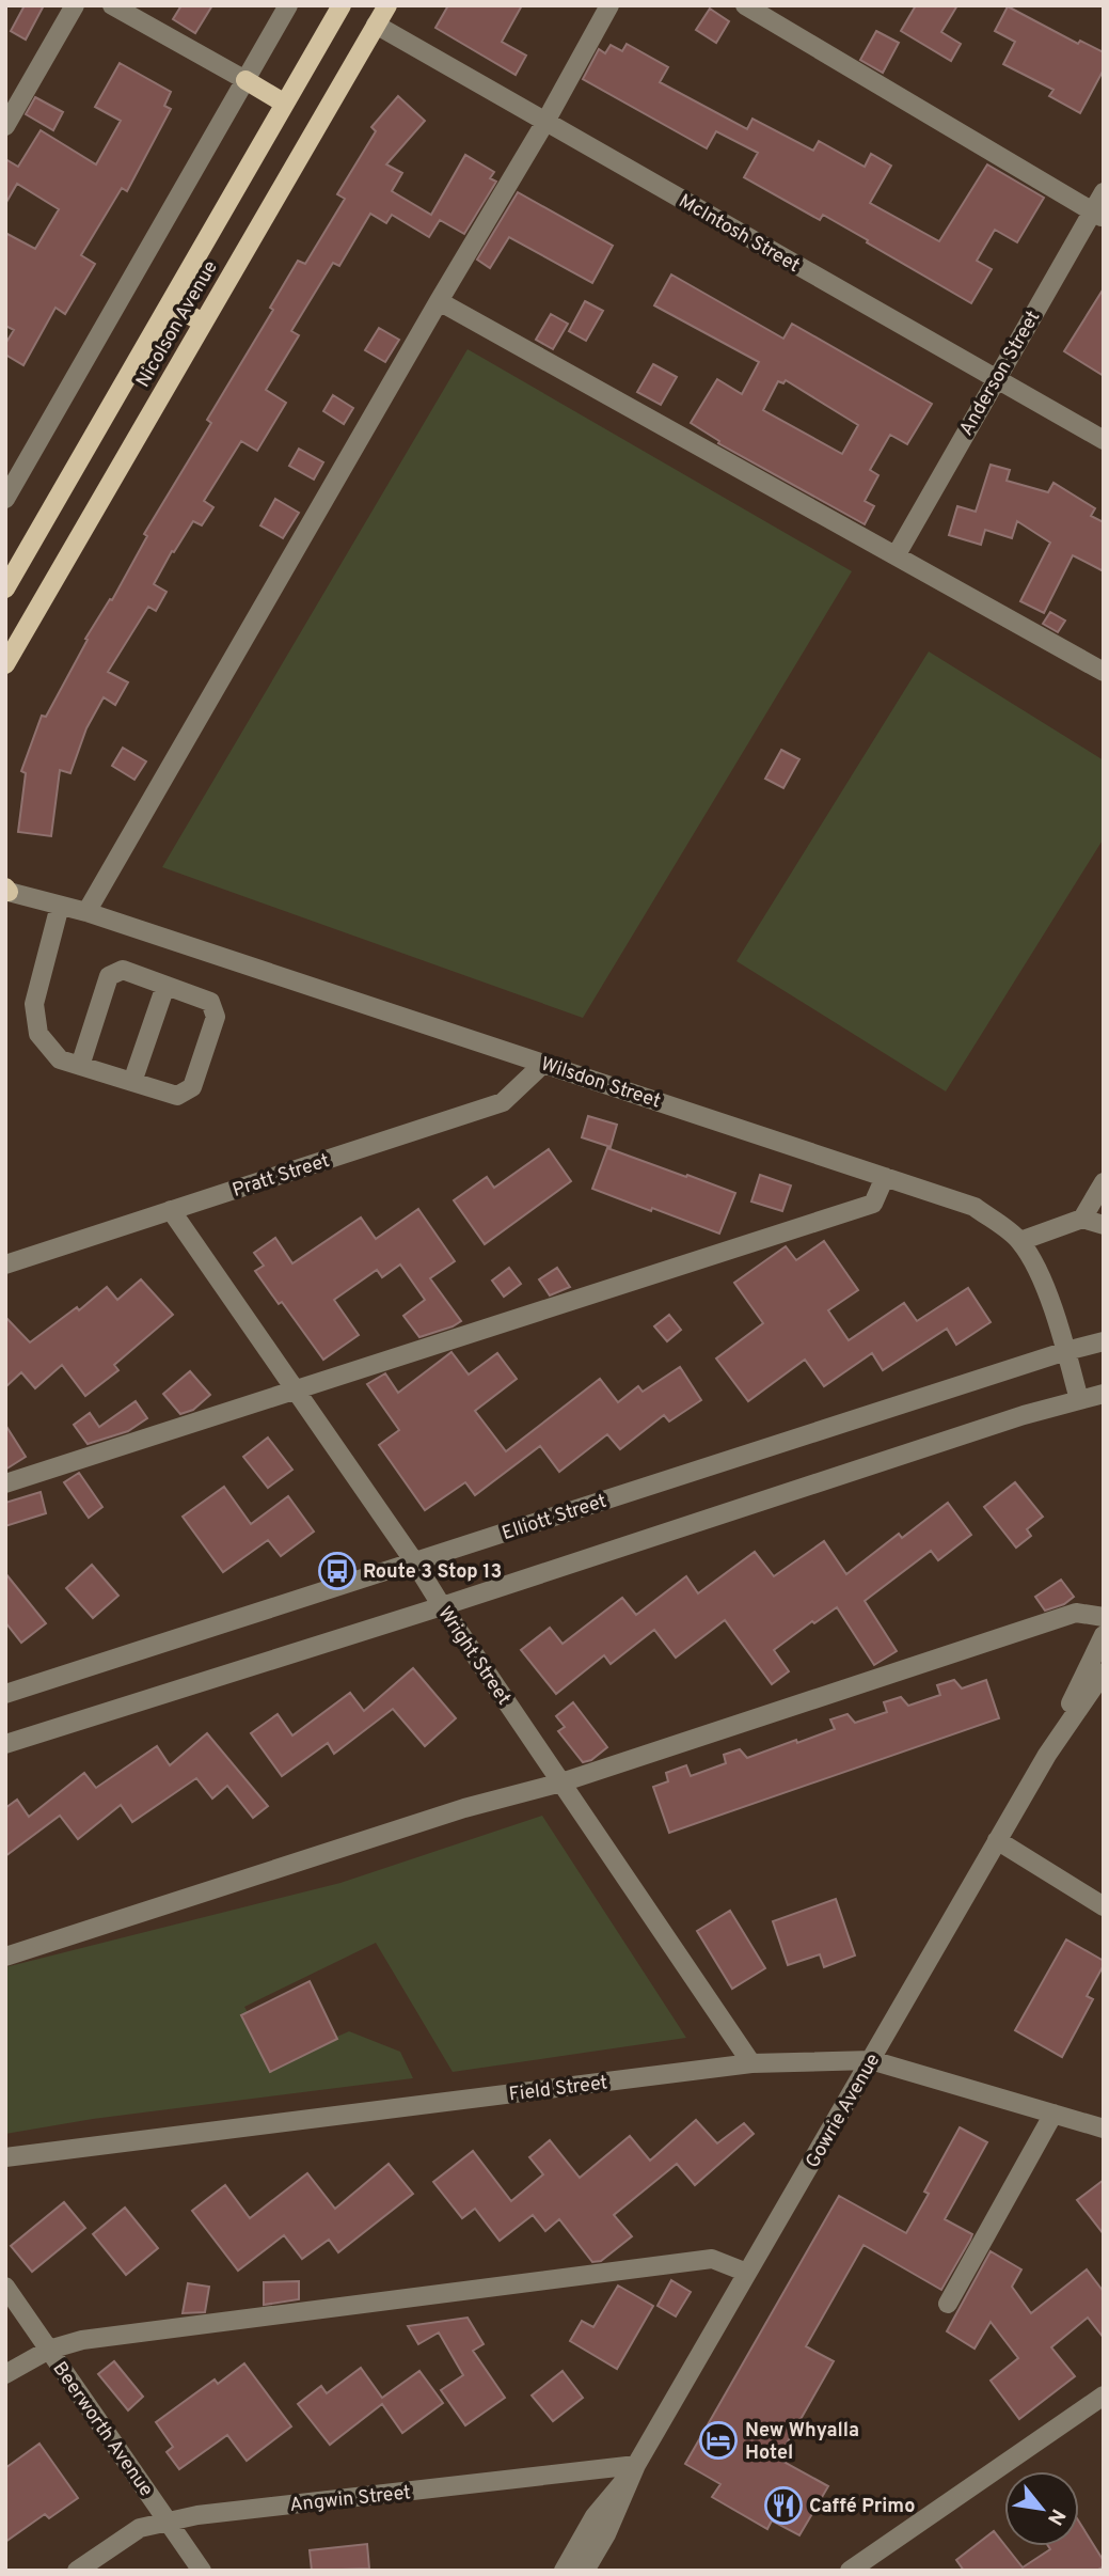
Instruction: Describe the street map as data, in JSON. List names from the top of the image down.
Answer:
{
  "streets": {
    "main road": ["Nicolson Avenue"],
    "street": [
      "McIntosh Street",
      "Anderson Street",
      "Wilsdon Street",
      "Pratt Street",
      "Elliott Street",
      "Wright Street",
      "Field Street",
      "Gowrie Avenue",
      "Beerworth Avenue",
      "Angwin Street"
    ]
  },
  "crossings": [
    ["McIntosh Street", "Nicolson Avenue"],
    ["McIntosh Street", "Anderson Street"],
    ["Wilsdon Street", "Pratt Street"],
    ["Wilsdon Street", "Elliott Street"],
    ["Pratt Street", "Wright Street"],
    ["Elliott Street", "Wright Street"],
    ["Wright Street", "Field Street"],
    ["Field Street", "Gowrie Avenue"],
    ["Gowrie Avenue", "Angwin Street"],
    ["Beerworth Avenue", "Angwin Street"]
  ],
  "places": {
    "bus stop": ["Route 3 Stop 13"],
    "hotel": ["New Whyalla Hotel"],
    "restaurant": ["Caffé Primo"]
  },
  "north": "bottom right"
}
